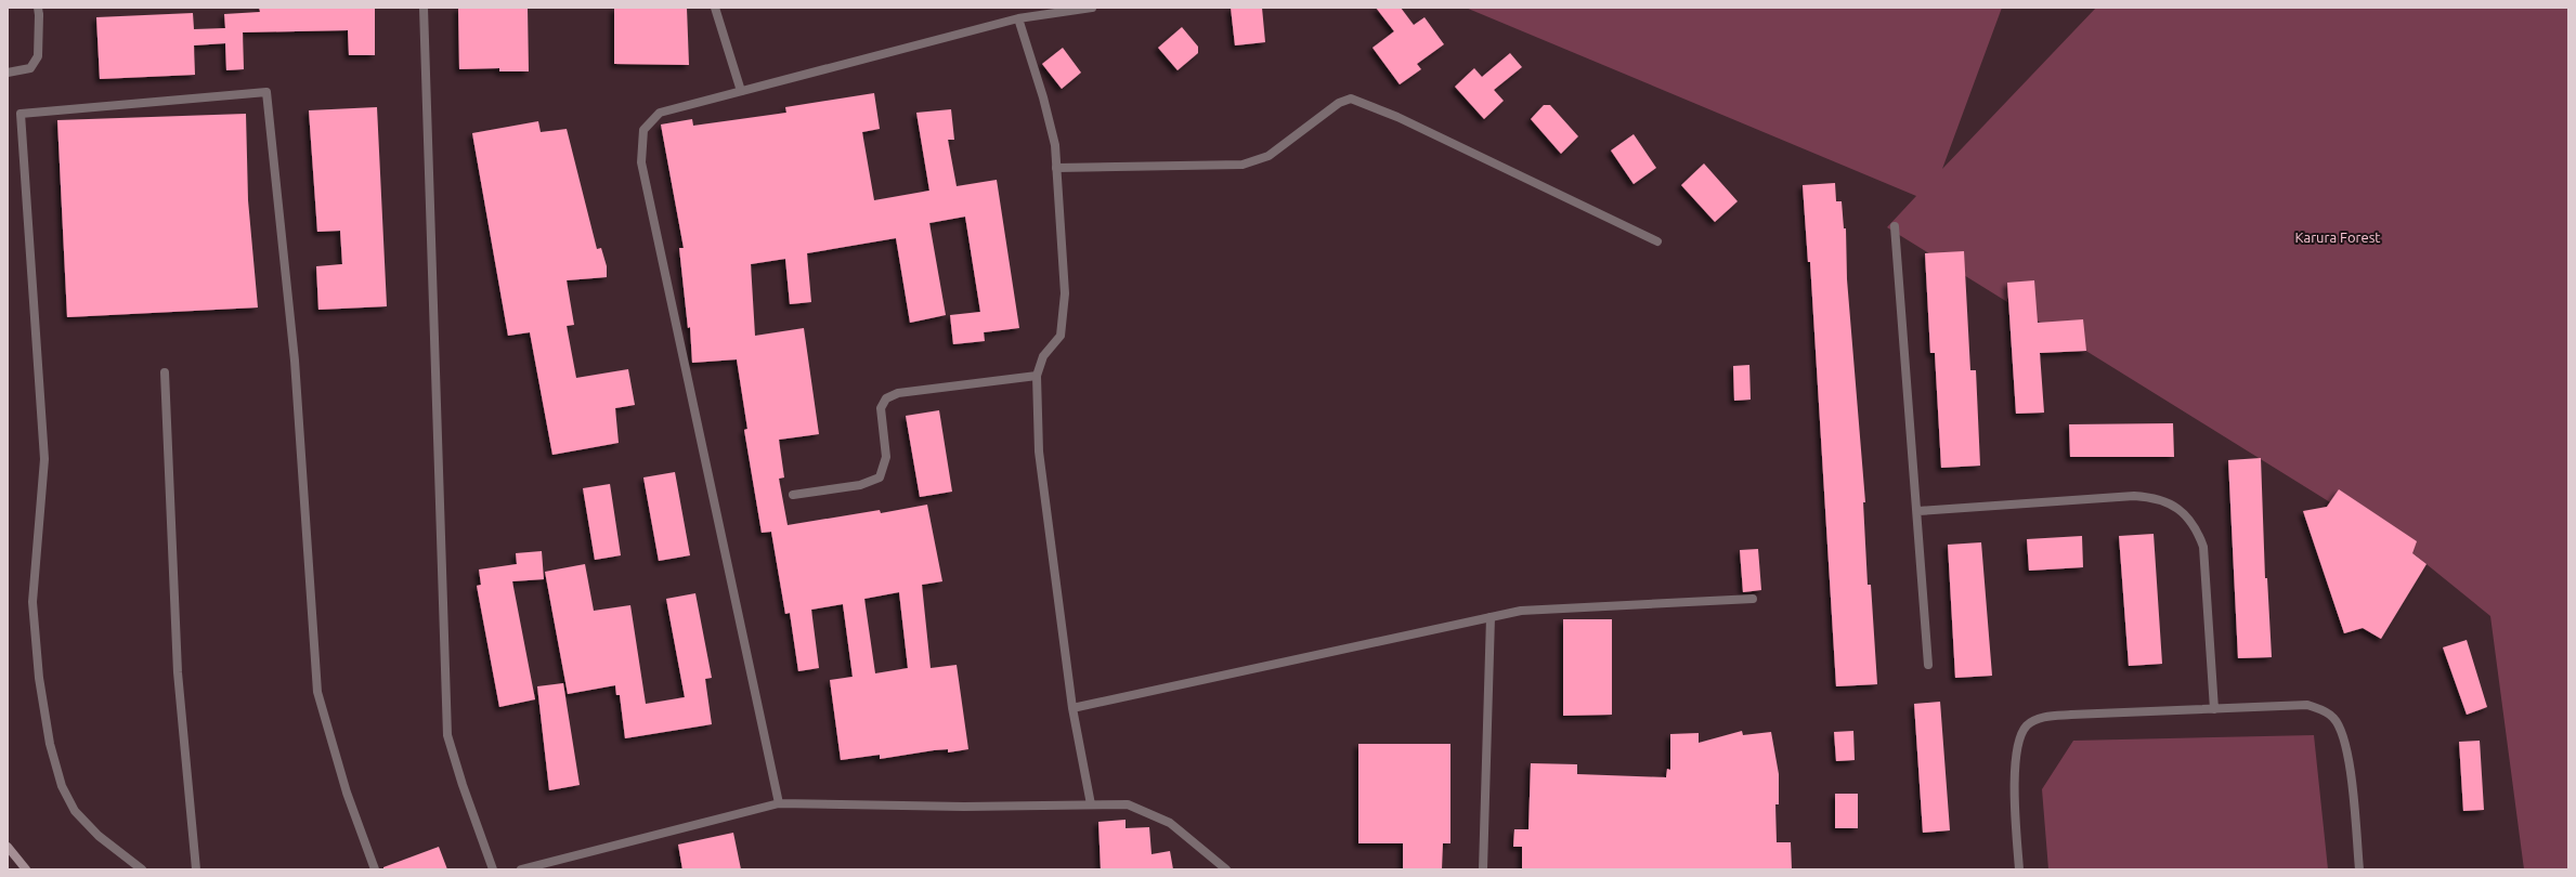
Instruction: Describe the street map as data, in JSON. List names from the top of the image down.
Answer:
{
  "parks": ["Karura Forest"]
}
